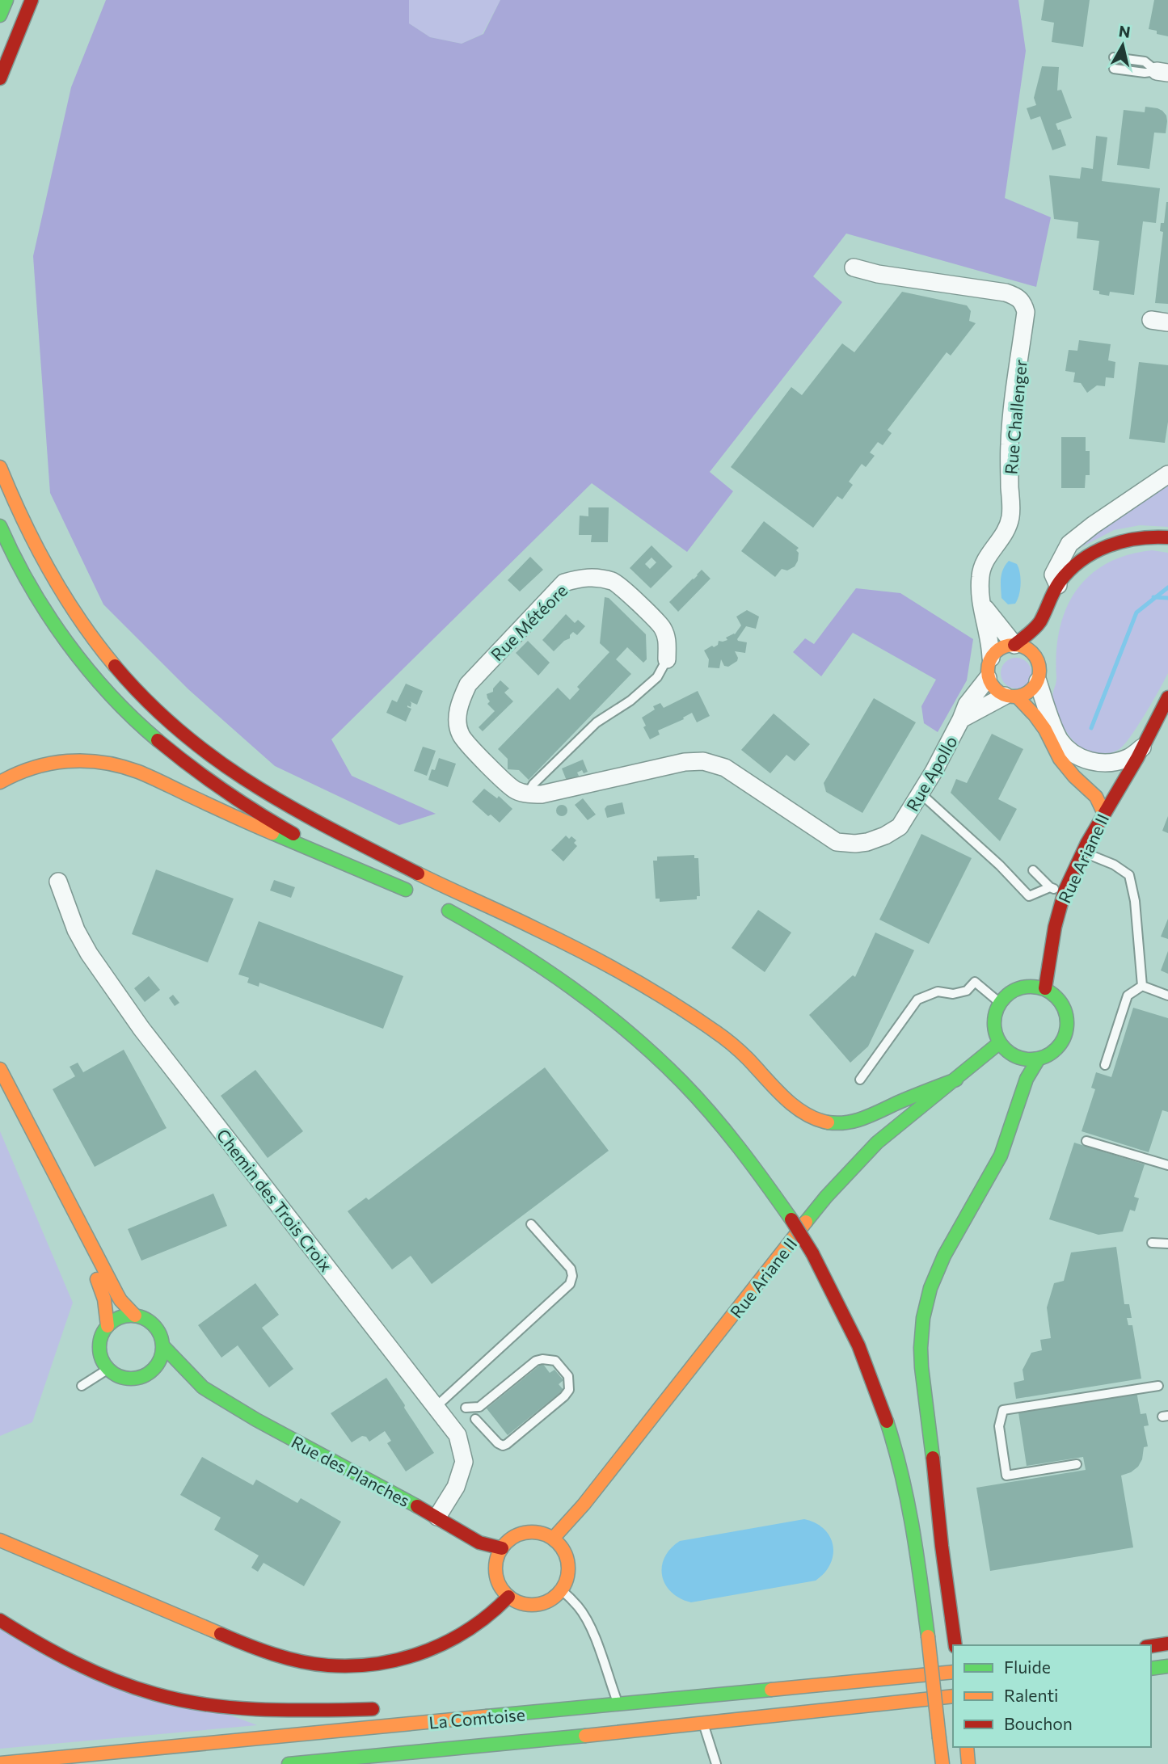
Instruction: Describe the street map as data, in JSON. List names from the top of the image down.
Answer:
{
  "streets": {
    "main road": ["Rue Ariane II", "Rue des Planches", "La Comtoise"],
    "street": [
      "Rue Challenger",
      "Rue Météore",
      "Rue Apollo",
      "Chemin des Trois Croix"
    ]
  },
  "crossings": [
    ["Rue Météore", "Rue Apollo"],
    ["Rue Ariane II", "Rue des Planches"],
    ["Chemin des Trois Croix", "Rue des Planches"]
  ],
  "legend": ["Fluide", "Ralenti", "Bouchon"],
  "north": "top"
}
